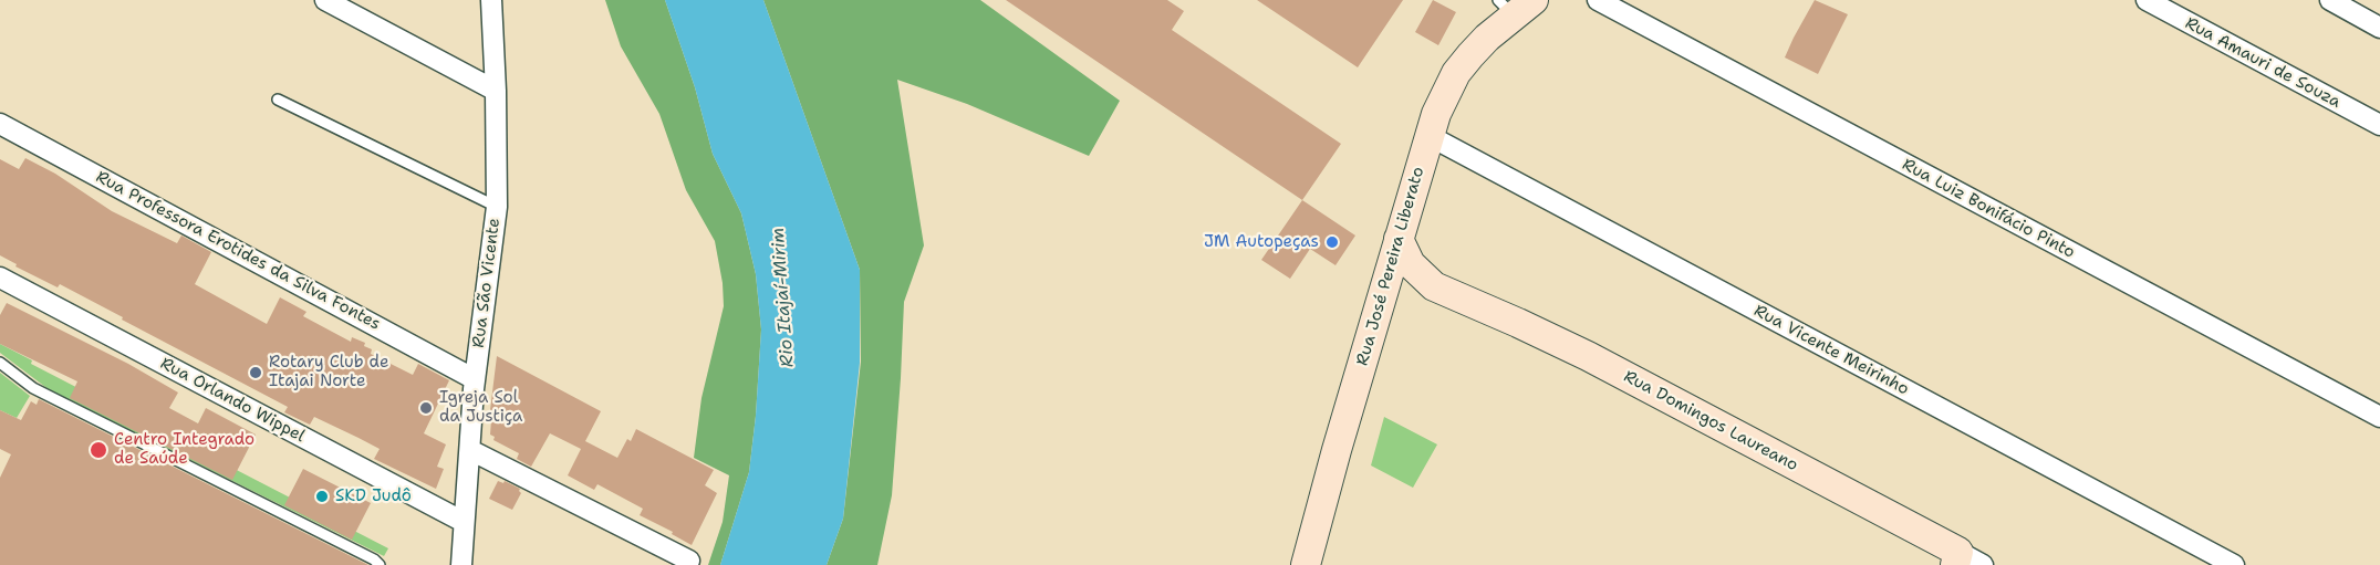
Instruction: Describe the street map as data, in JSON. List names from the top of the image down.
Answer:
{
  "streets": {
    "main road": ["Rua José Pereira Liberato", "Rua Domingos Laureano"],
    "street": [
      "Rua Amauri de Souza",
      "Rua Luiz Bonifácio Pinto",
      "Rua Professora Erotides da Silva Fontes",
      "Rua São Vicente",
      "Rua Vicente Meirinho",
      "Rua Orlando Wippel"
    ]
  },
  "crossings": [
    ["Rua Professora Erotides da Silva Fontes", "Rua São Vicente"],
    ["Rua José Pereira Liberato", "Rua Vicente Meirinho"],
    ["Rua José Pereira Liberato", "Rua Domingos Laureano"],
    ["Rua São Vicente", "Rua Orlando Wippel"]
  ],
  "water": ["Rio Itajaí-Mirim"],
  "places": [
    "JM Autopeças",
    "Rotary Club de Itajai Norte",
    "Igreja Sol da Justiça",
    "Centro Integrado de Saúde",
    "SKD Judô"
  ]
}
